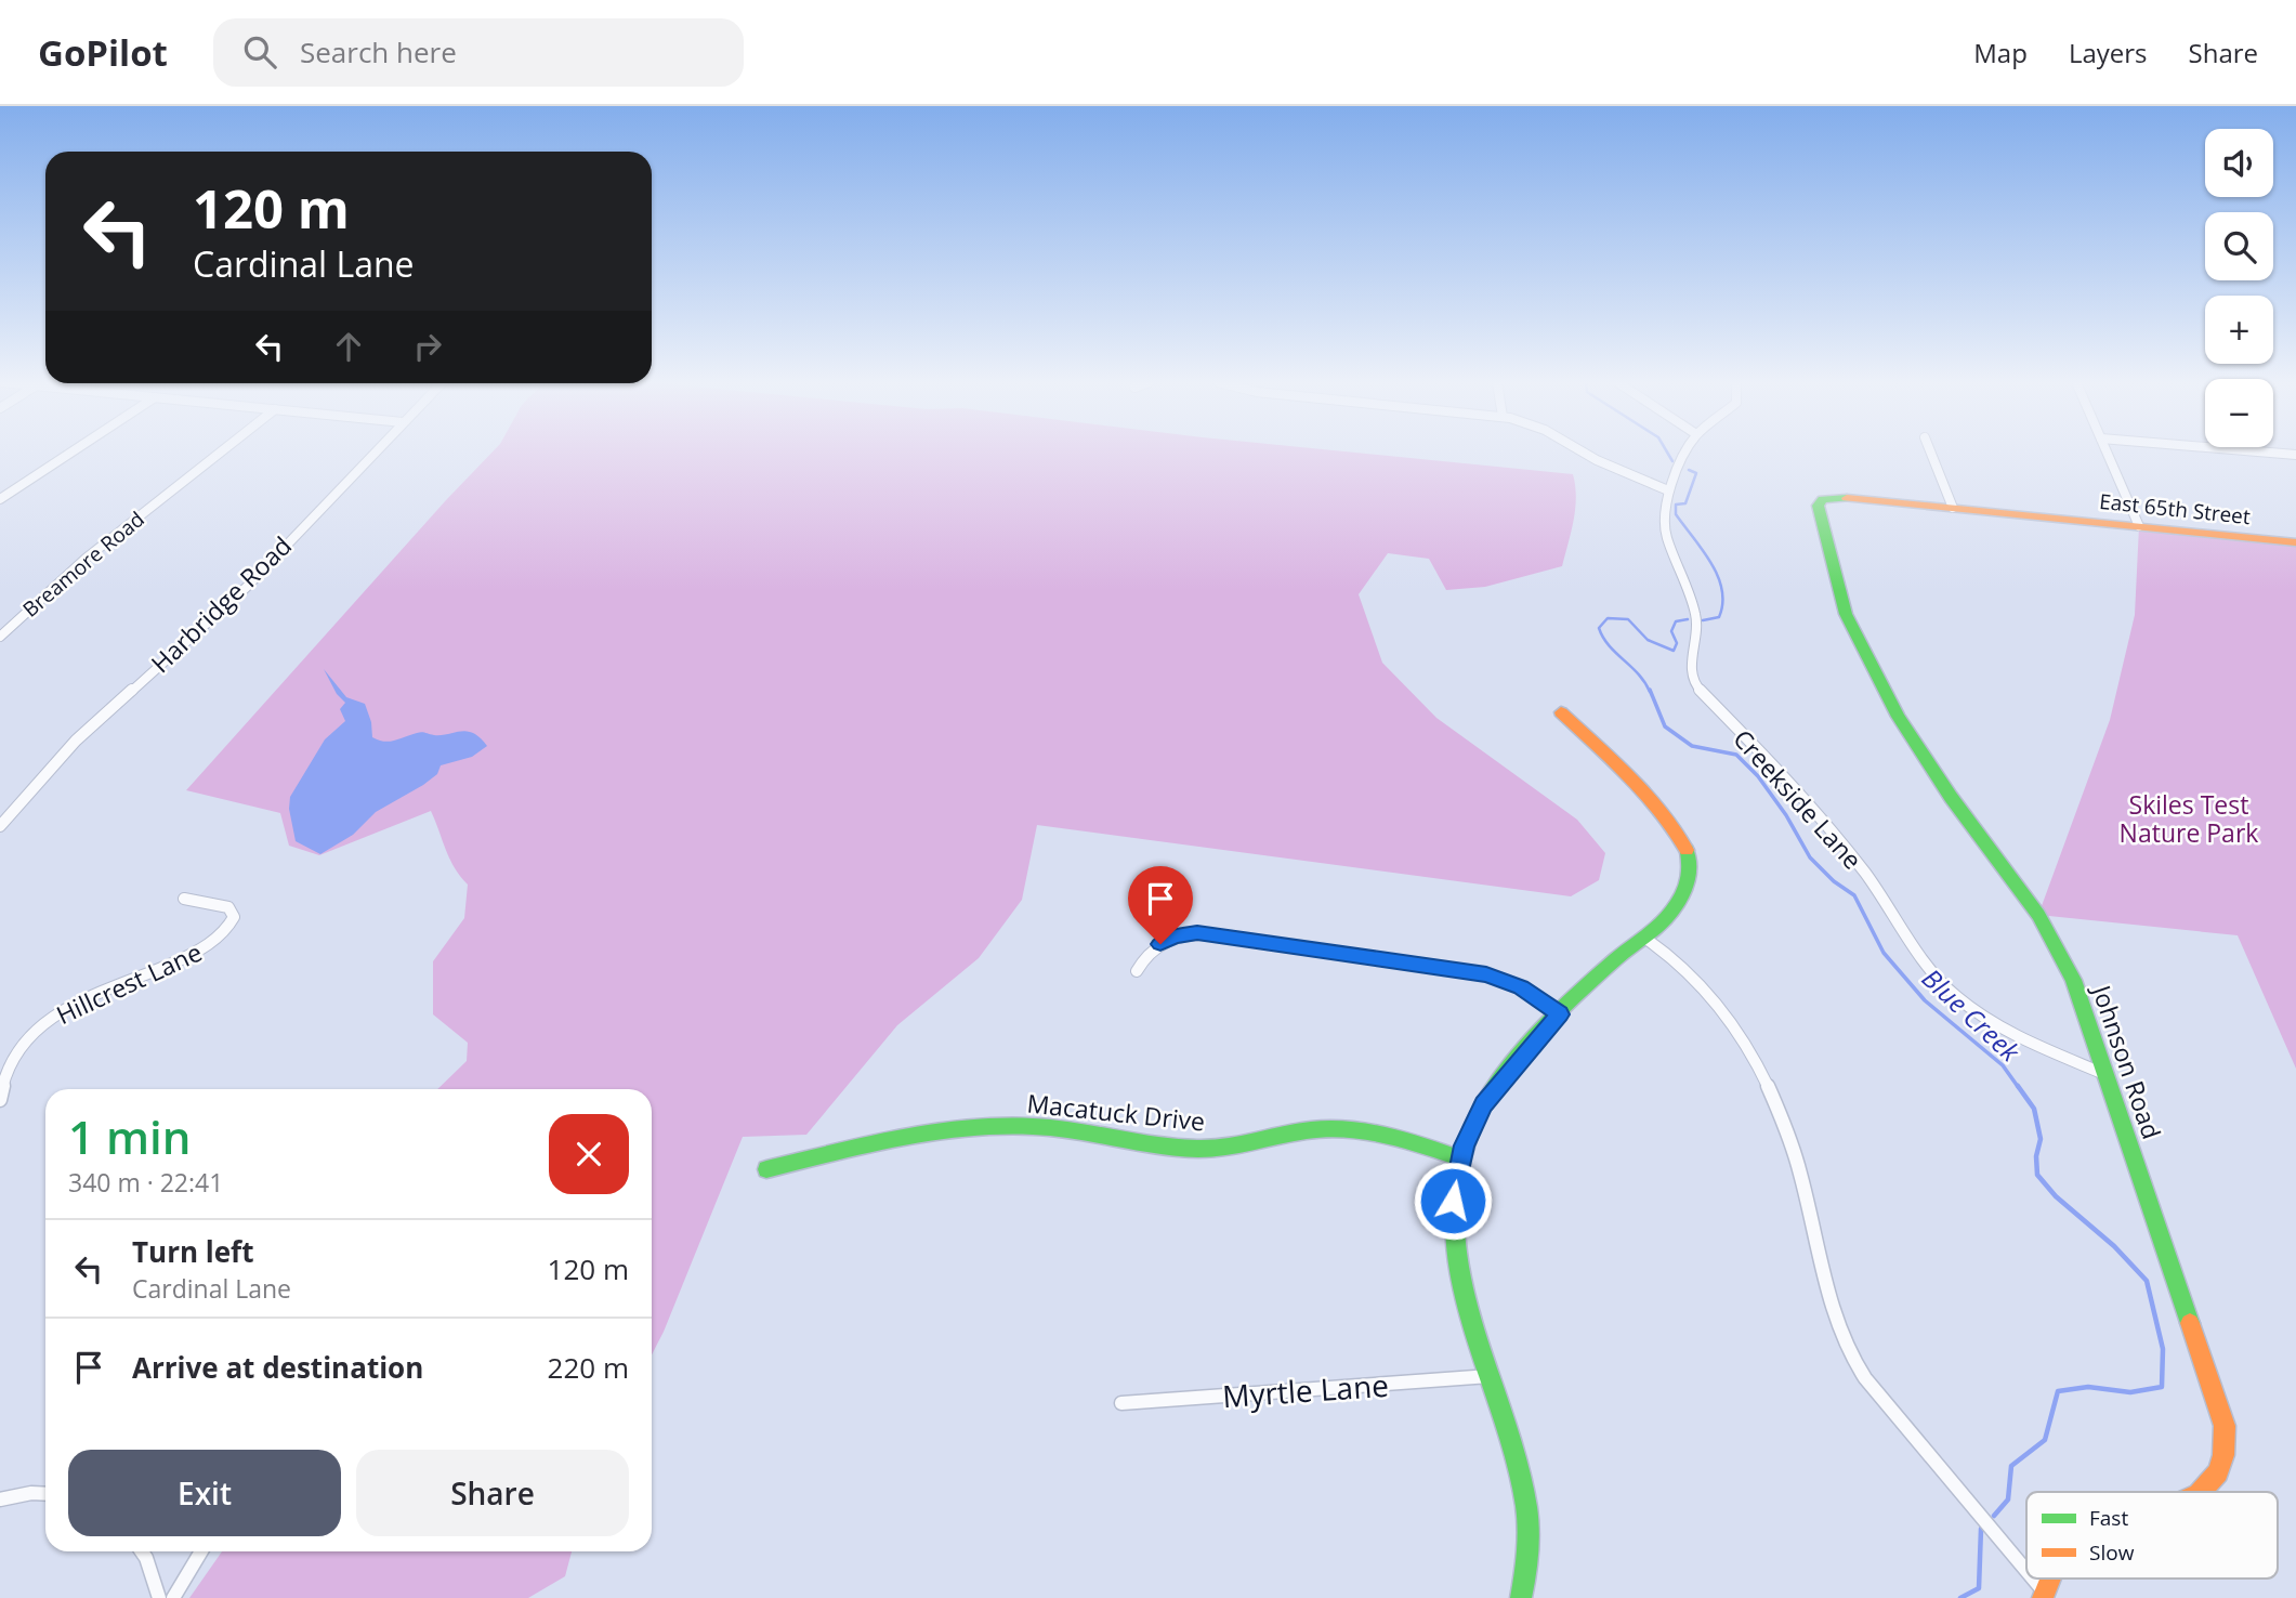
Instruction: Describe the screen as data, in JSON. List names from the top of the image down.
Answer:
{
  "streets": {
    "street": [
      "East 65th Street",
      "Breamore Road",
      "Harbridge Road",
      "Creekside Lane",
      "Hillcrest Lane",
      "Johnson Road",
      "Macatuck Drive",
      "Myrtle Lane"
    ]
  },
  "crossings": [
    ["East 65th Street", "Johnson Road"],
    ["Creekside Lane", "Johnson Road"]
  ],
  "water": ["Blue Creek"],
  "parks": ["Skiles Test Nature Park"],
  "legend": ["Fast", "Slow"],
  "page": {
    "header": "GoPilot",
    "search": "Search here",
    "nav": ["Map", "Layers", "Share"],
    "map_buttons": ["+", "−"],
    "turn": ["120 m", "Cardinal Lane"],
    "heading": ["1 min", "340 m · 22:41"],
    "list": [
      {
        "name": "Turn left",
        "note": "Cardinal Lane",
        "value": "120 m"
      },
      {
        "name": "Arrive at destination",
        "value": "220 m"
      }
    ],
    "buttons": ["Exit", "Share"]
  }
}
